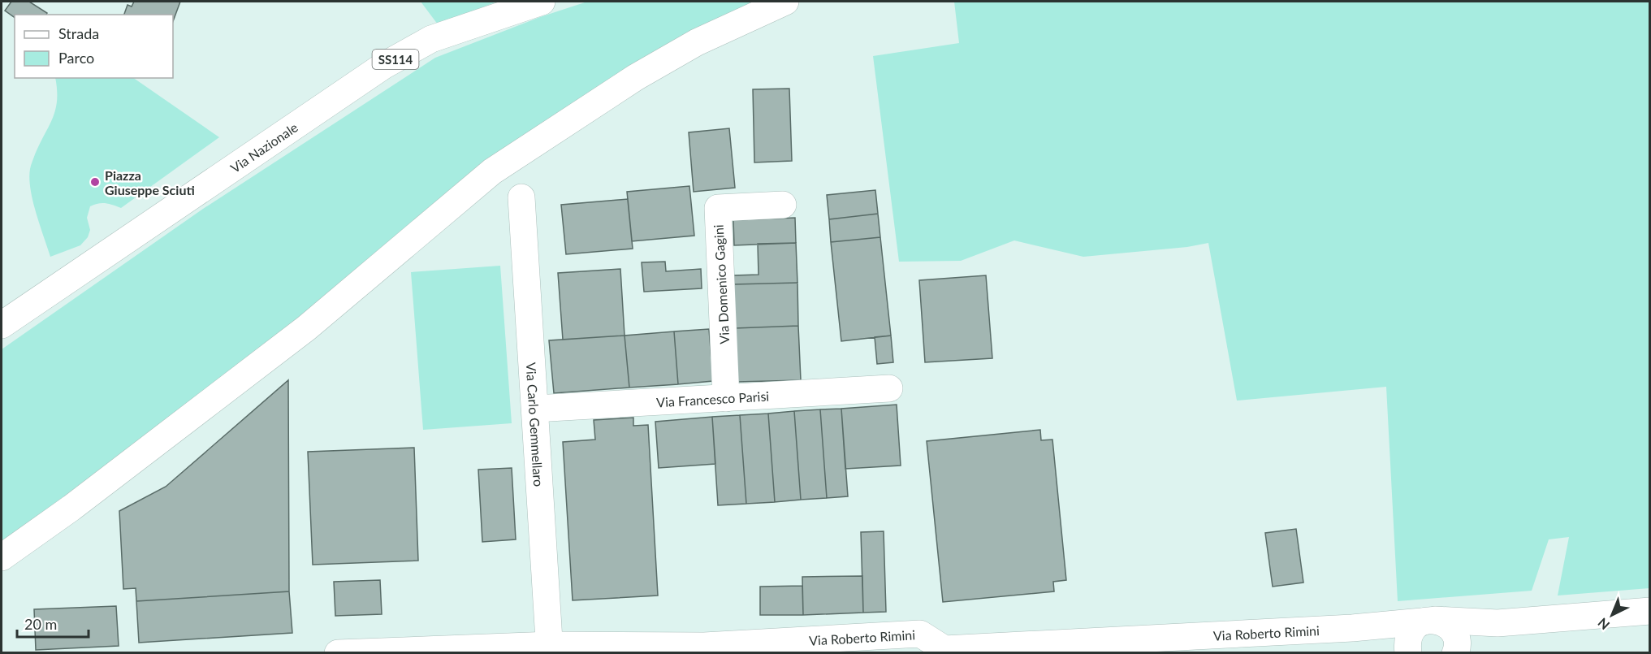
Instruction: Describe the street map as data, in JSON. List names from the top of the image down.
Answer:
{
  "streets": {
    "street": [
      "SS114",
      "Via Nazionale",
      "Via Domenico Gagini",
      "Via Francesco Parisi",
      "Via Carlo Gemmellaro",
      "Via Roberto Rimini"
    ]
  },
  "crossings": [
    ["Via Domenico Gagini", "Via Francesco Parisi"],
    ["Via Francesco Parisi", "Via Carlo Gemmellaro"],
    ["Via Carlo Gemmellaro", "Via Roberto Rimini"]
  ],
  "places": ["Piazza Giuseppe Sciuti"],
  "legend": ["Strada", "Parco"],
  "scale_bar": "20 m",
  "north": "bottom left"
}
